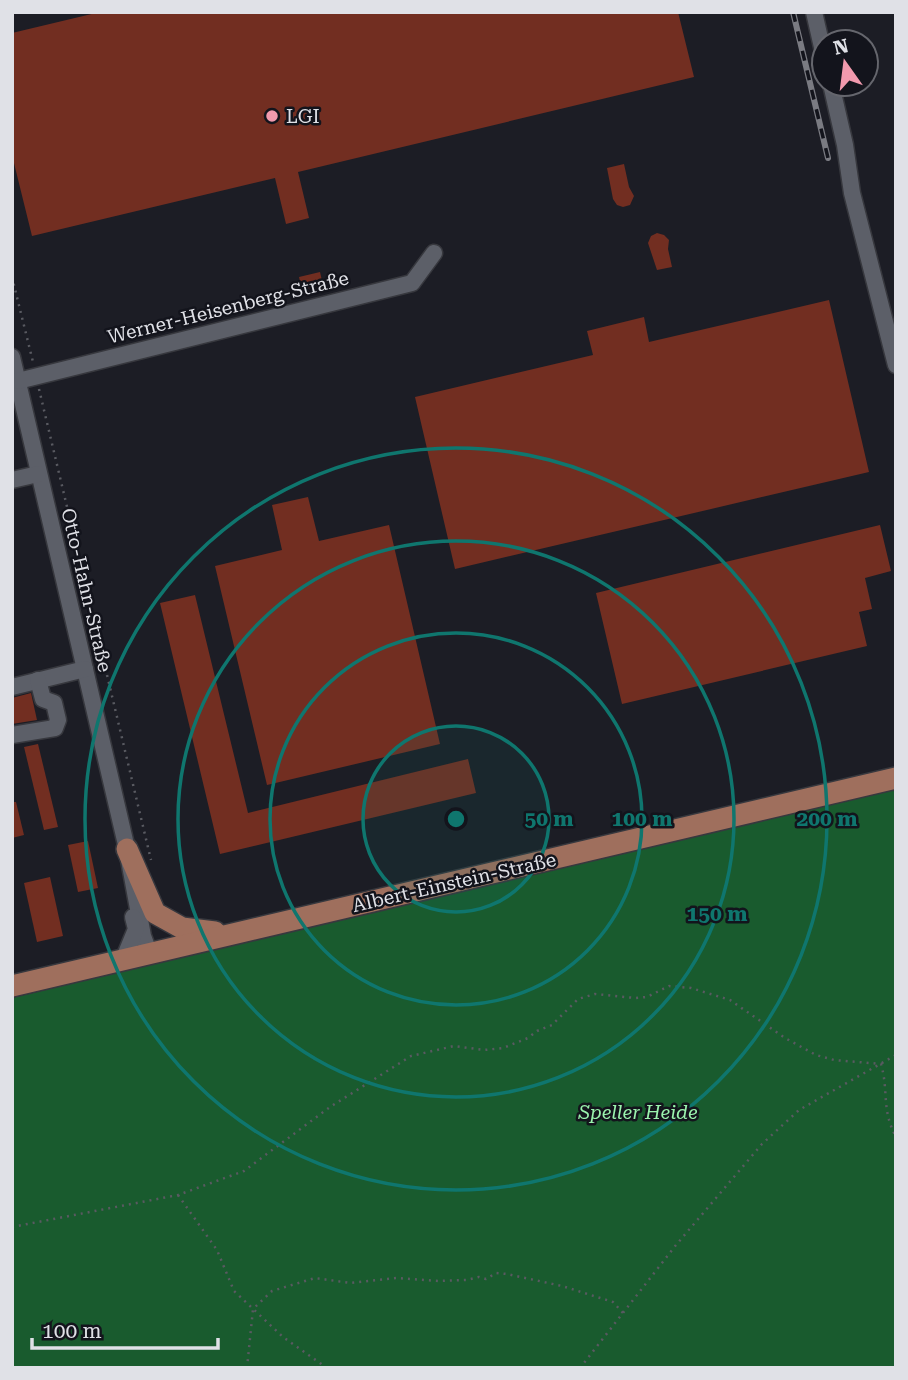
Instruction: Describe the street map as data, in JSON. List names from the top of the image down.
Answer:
{
  "streets": {
    "main road": ["Albert-Einstein-Straße"],
    "street": ["Werner-Heisenberg-Straße", "Otto-Hahn-Straße"]
  },
  "crossings": [
    ["Werner-Heisenberg-Straße", "Otto-Hahn-Straße"],
    ["Otto-Hahn-Straße", "Albert-Einstein-Straße"]
  ],
  "parks": ["Speller Heide"],
  "places": ["LGI"],
  "scale_bar": "100 m",
  "north": "top",
  "rings": [
    "50 m",
    "100 m",
    "200 m",
    "150 m"
  ]
}
